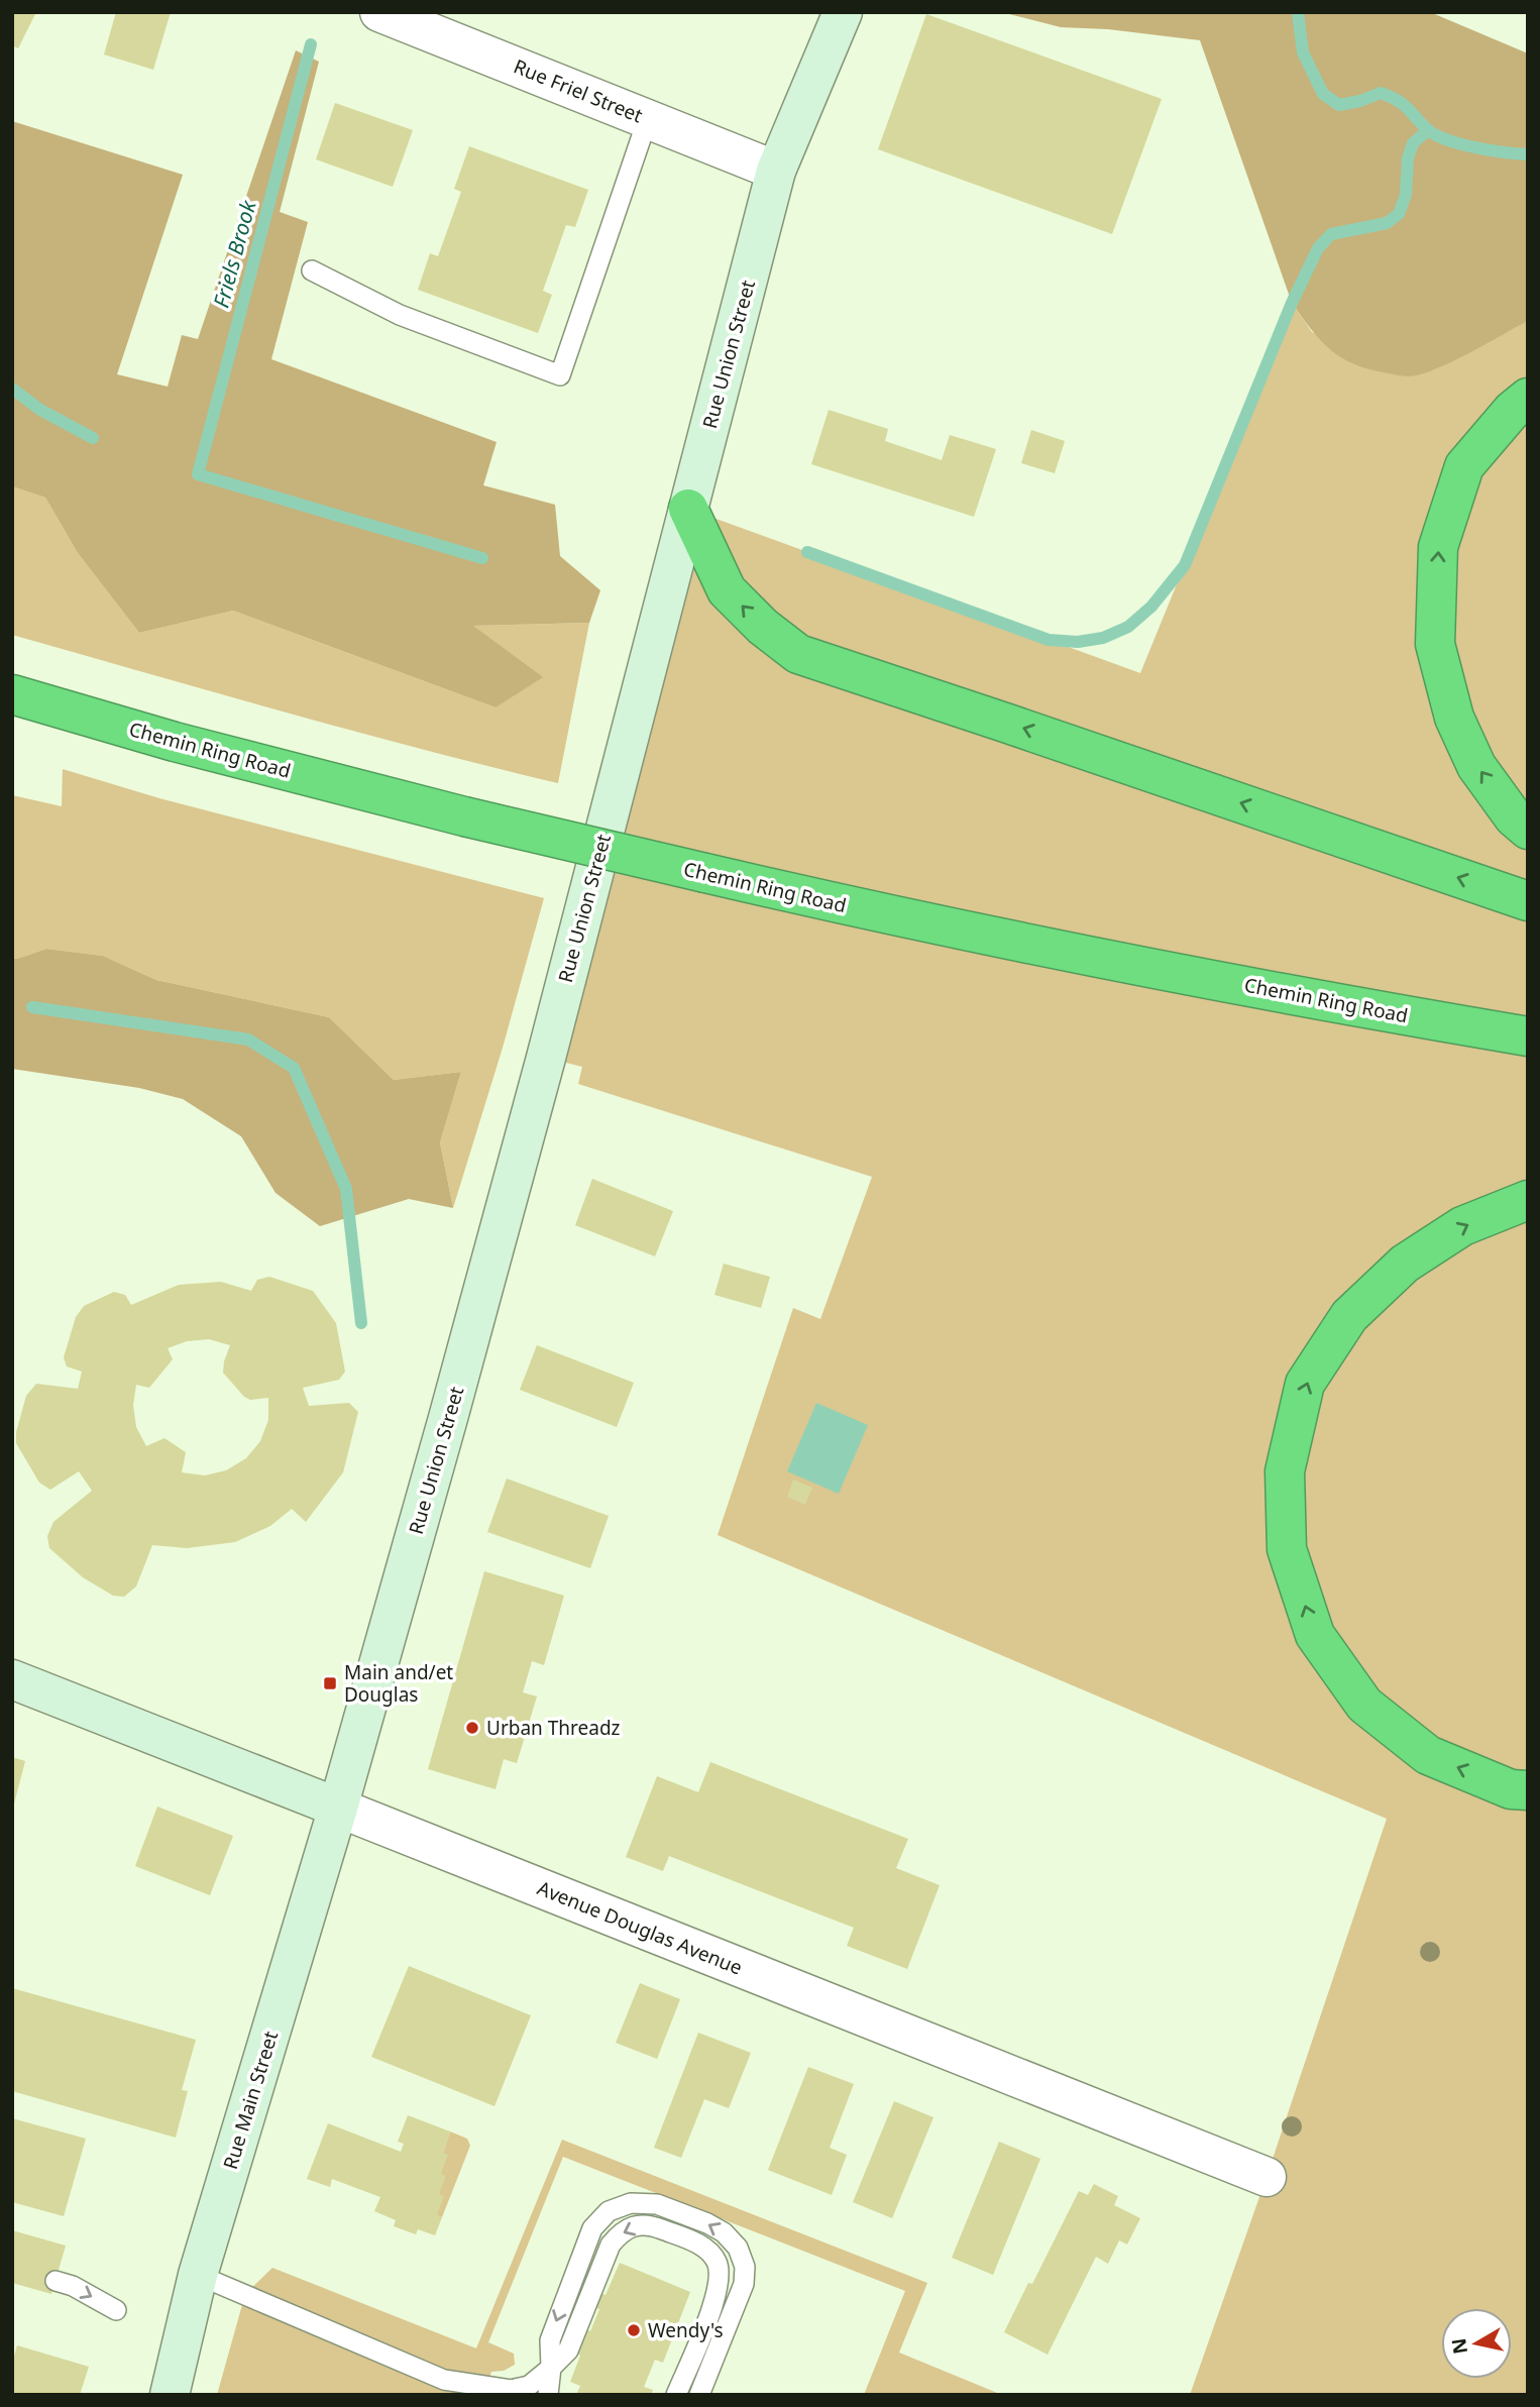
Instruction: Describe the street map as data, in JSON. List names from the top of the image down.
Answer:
{
  "streets": {
    "highway": ["Chemin Ring Road"],
    "main road": ["Rue Union Street", "Avenue Douglas Avenue", "Rue Main Street"],
    "street": ["Rue Friel Street"]
  },
  "crossings": [
    ["Rue Friel Street", "Rue Union Street"],
    ["Rue Union Street", "Avenue Douglas Avenue"],
    ["Rue Union Street", "Rue Main Street"],
    ["Avenue Douglas Avenue", "Rue Main Street"]
  ],
  "water": ["Friels Brook"],
  "places": {
    "transit": ["Main and/et Douglas"],
    "other": ["Urban Threadz", "Wendy's"]
  },
  "north": "left"
}
